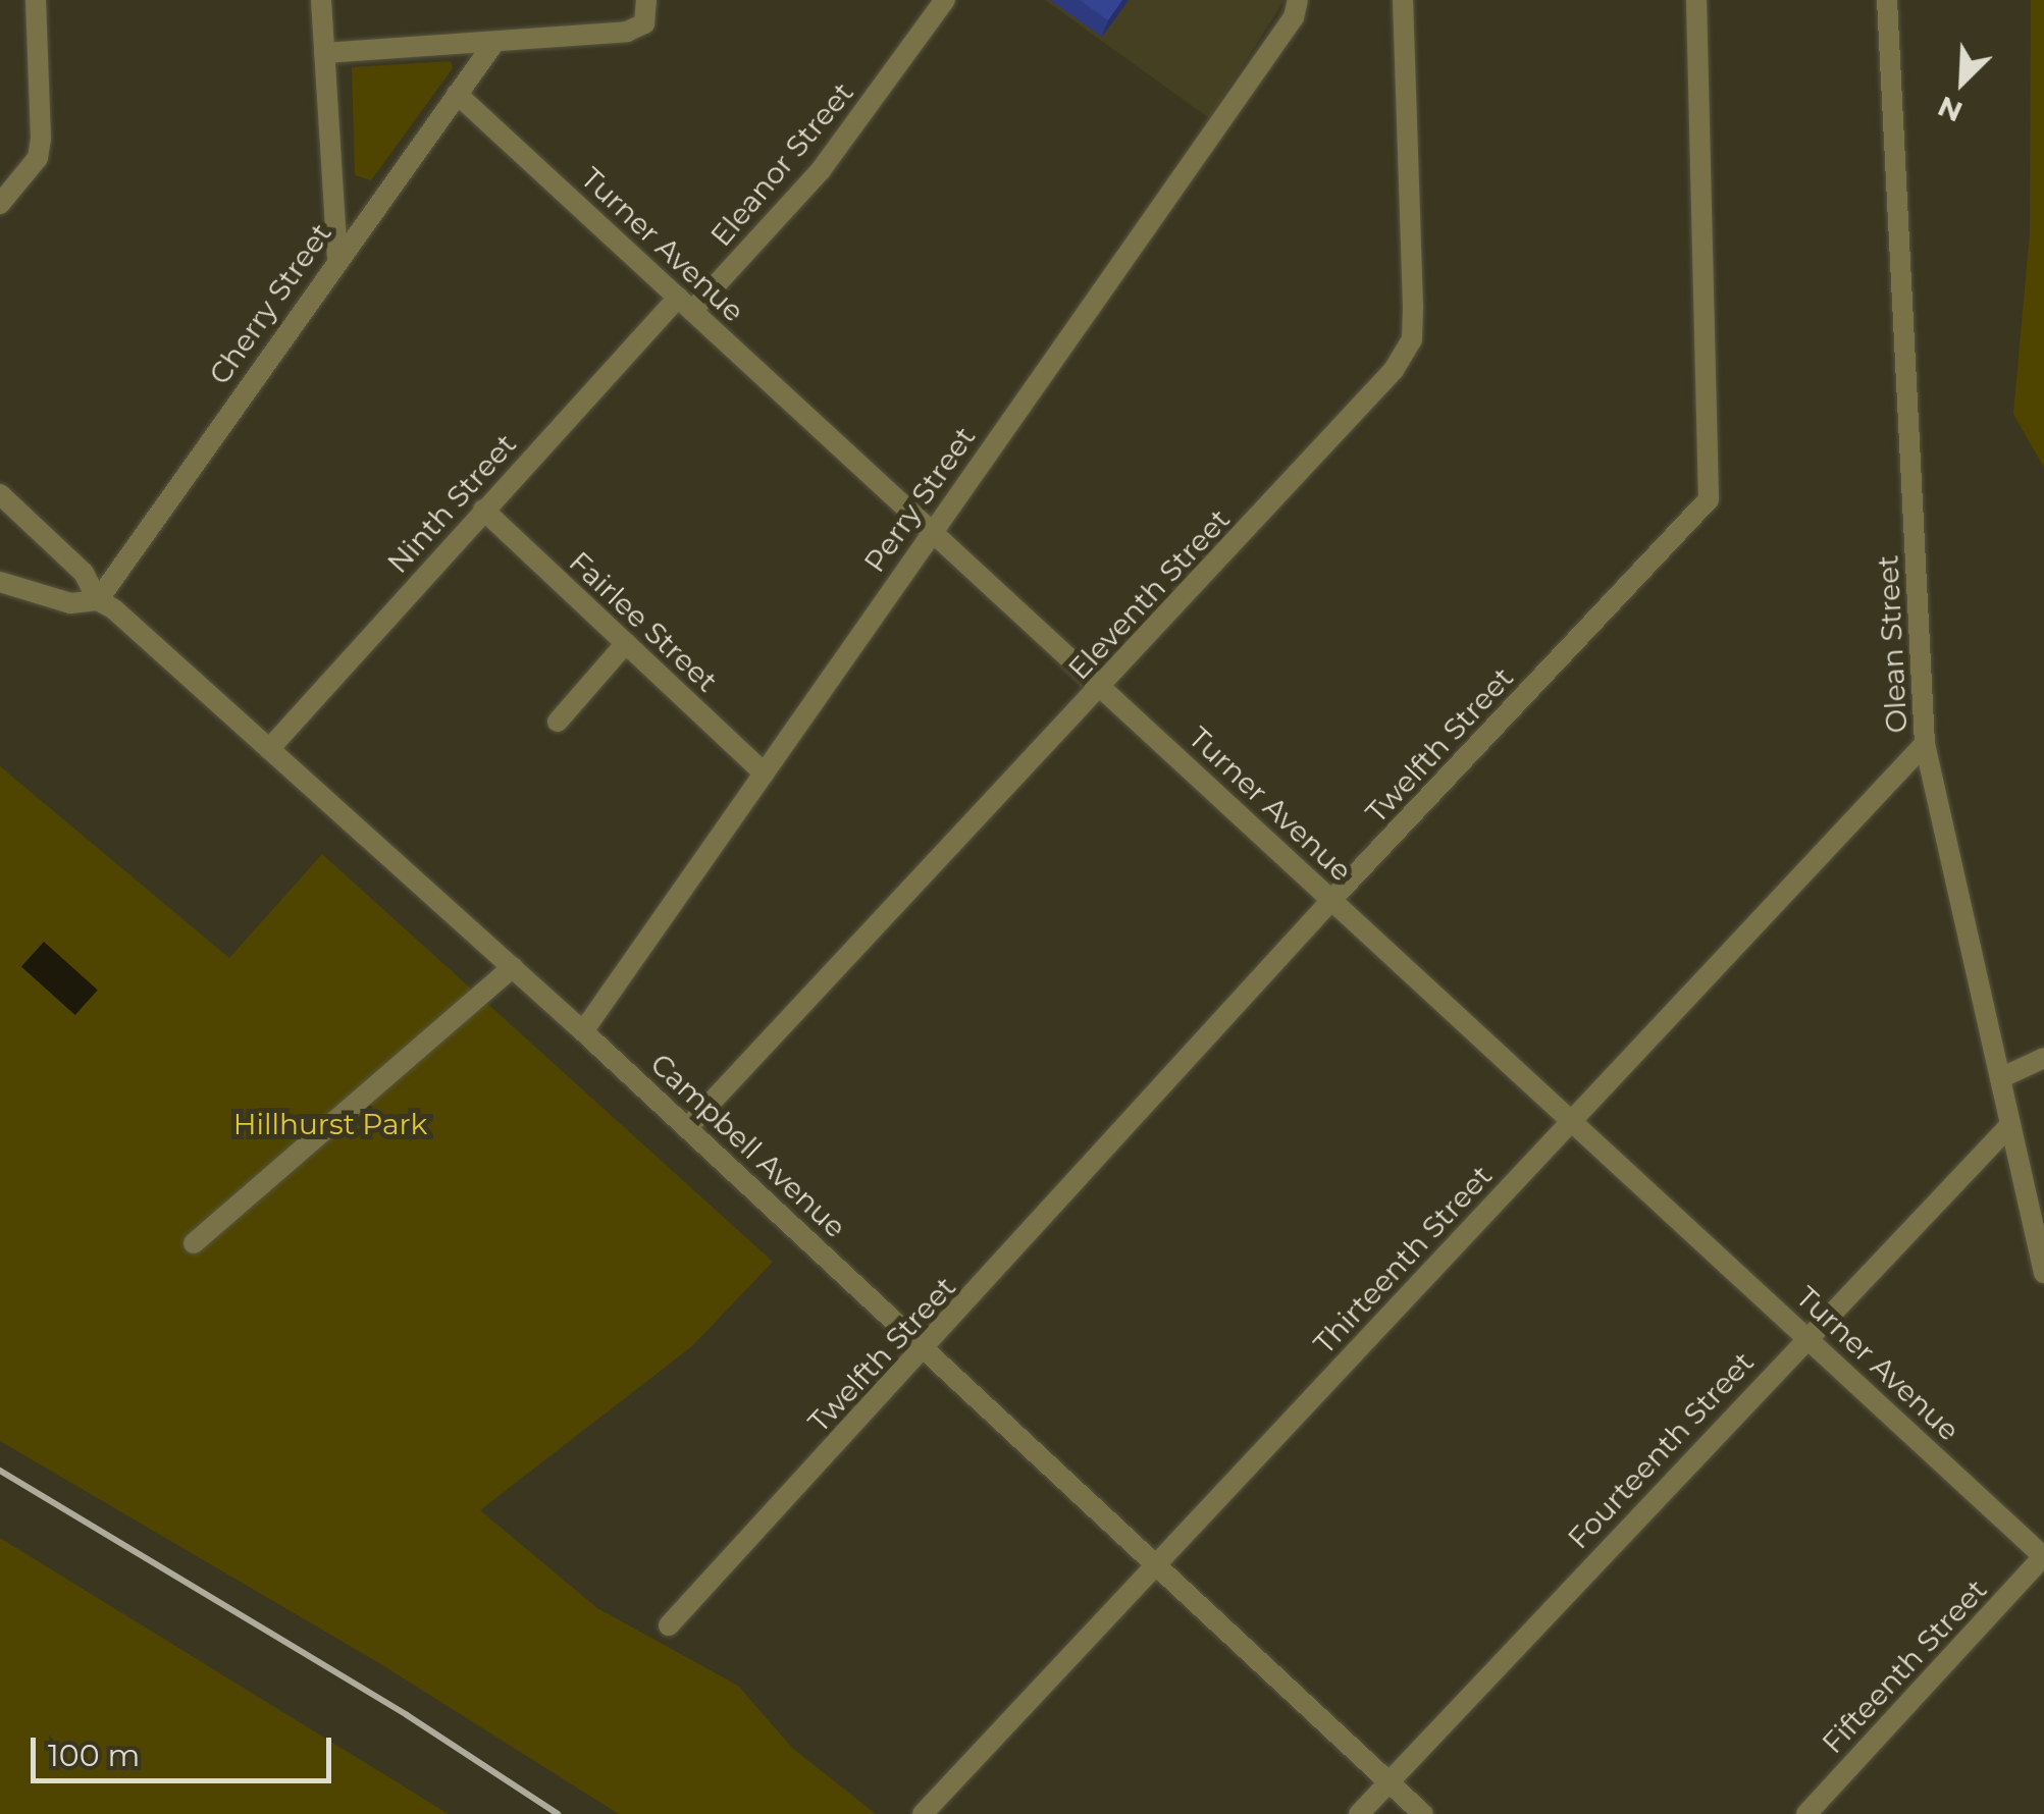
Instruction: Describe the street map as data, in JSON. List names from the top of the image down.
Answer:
{
  "streets": {
    "street": [
      "Eleanor Street",
      "Turner Avenue",
      "Cherry Street",
      "Perry Street",
      "Ninth Street",
      "Eleventh Street",
      "Fairlee Street",
      "Olean Street",
      "Twelfth Street",
      "Campbell Avenue",
      "Thirteenth Street",
      "Fourteenth Street",
      "Fifteenth Street"
    ]
  },
  "crossings": [
    ["Eleanor Street", "Turner Avenue"],
    ["Eleanor Street", "Ninth Street"],
    ["Turner Avenue", "Cherry Street"],
    ["Turner Avenue", "Perry Street"],
    ["Turner Avenue", "Ninth Street"],
    ["Turner Avenue", "Eleventh Street"],
    ["Turner Avenue", "Twelfth Street"],
    ["Turner Avenue", "Thirteenth Street"],
    ["Turner Avenue", "Fourteenth Street"],
    ["Turner Avenue", "Fifteenth Street"],
    ["Cherry Street", "Campbell Avenue"],
    ["Perry Street", "Fairlee Street"],
    ["Perry Street", "Campbell Avenue"],
    ["Ninth Street", "Fairlee Street"],
    ["Ninth Street", "Campbell Avenue"],
    ["Eleventh Street", "Campbell Avenue"],
    ["Olean Street", "Thirteenth Street"],
    ["Olean Street", "Fourteenth Street"],
    ["Twelfth Street", "Campbell Avenue"],
    ["Campbell Avenue", "Thirteenth Street"],
    ["Campbell Avenue", "Fourteenth Street"]
  ],
  "parks": ["Hillhurst Park"],
  "scale_bar": "100 m",
  "north": "bottom left"
}
